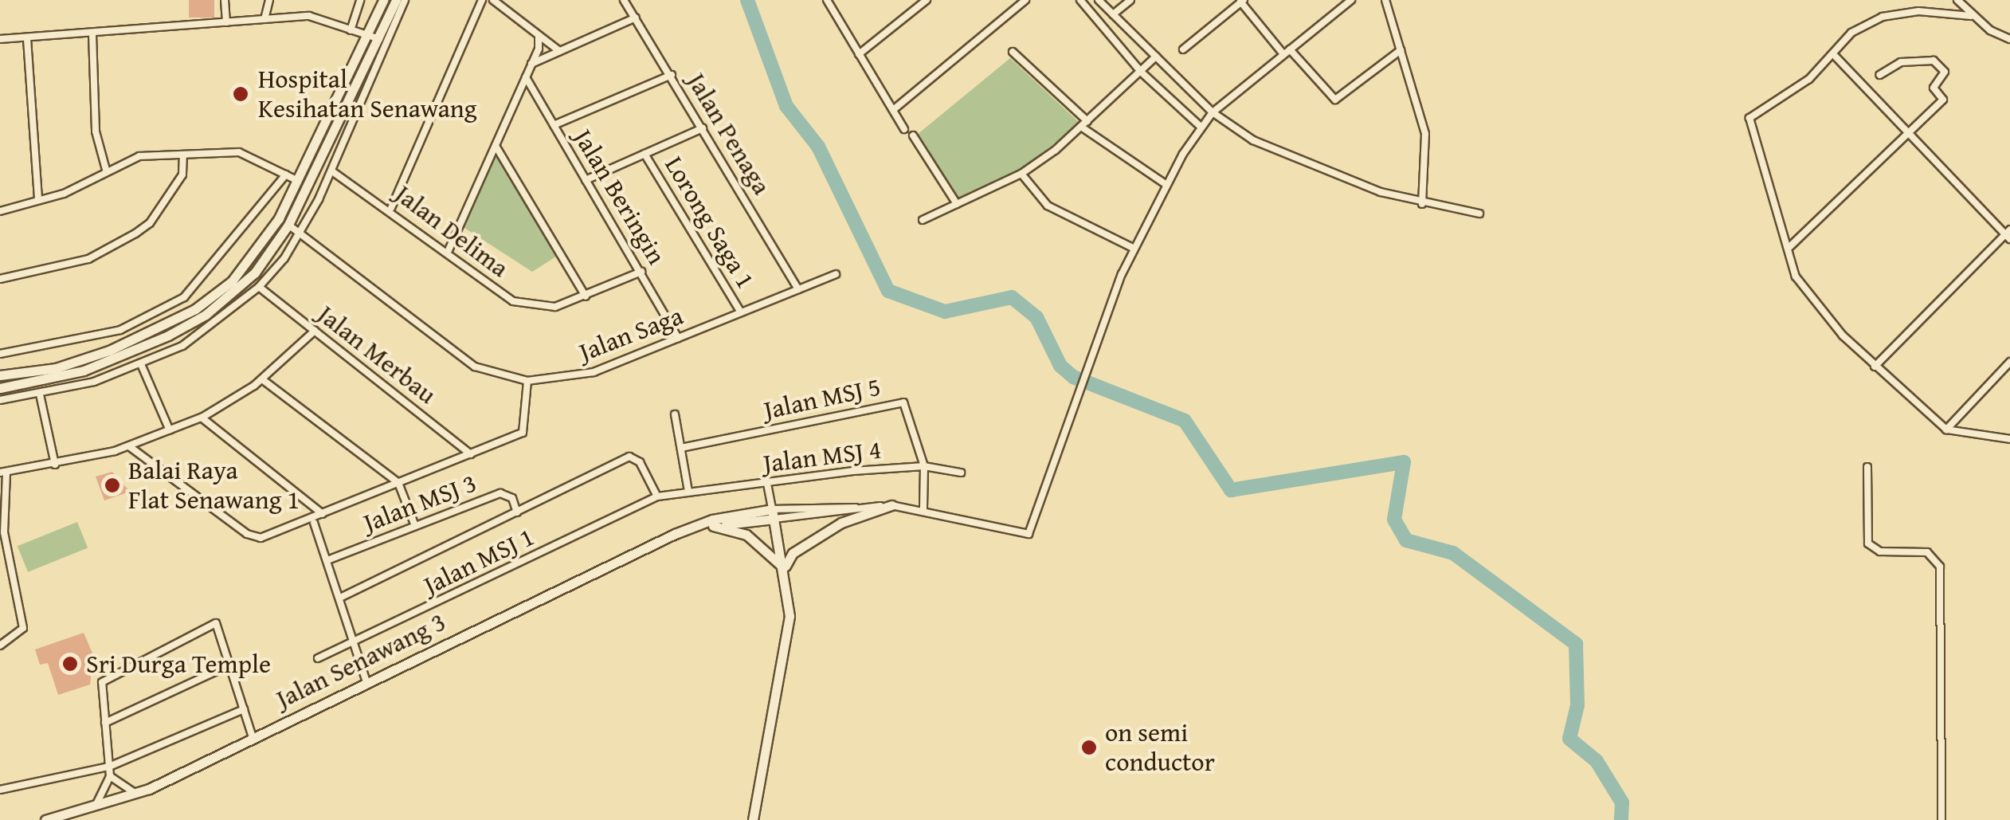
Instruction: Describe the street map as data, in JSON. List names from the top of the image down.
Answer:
{
  "streets": {
    "street": [
      "Jalan Penaga",
      "Jalan Beringin",
      "Lorong Saga 1",
      "Jalan Delima",
      "Jalan Saga",
      "Jalan Merbau",
      "Jalan MSJ 5",
      "Jalan MSJ 4",
      "Jalan MSJ 3",
      "Jalan MSJ 1",
      "Jalan Senawang 3"
    ]
  },
  "crossings": [
    ["Jalan Penaga", "Jalan Saga"],
    ["Jalan Beringin", "Jalan Delima"],
    ["Jalan Beringin", "Jalan Saga"],
    ["Lorong Saga 1", "Jalan Saga"],
    ["Jalan MSJ 5", "Jalan MSJ 4"],
    ["Jalan MSJ 4", "Jalan MSJ 1"]
  ],
  "places": [
    "Hospital Kesihatan Senawang",
    "Balai Raya Flat Senawang 1",
    "Sri Durga Temple",
    "on semi conductor"
  ]
}
